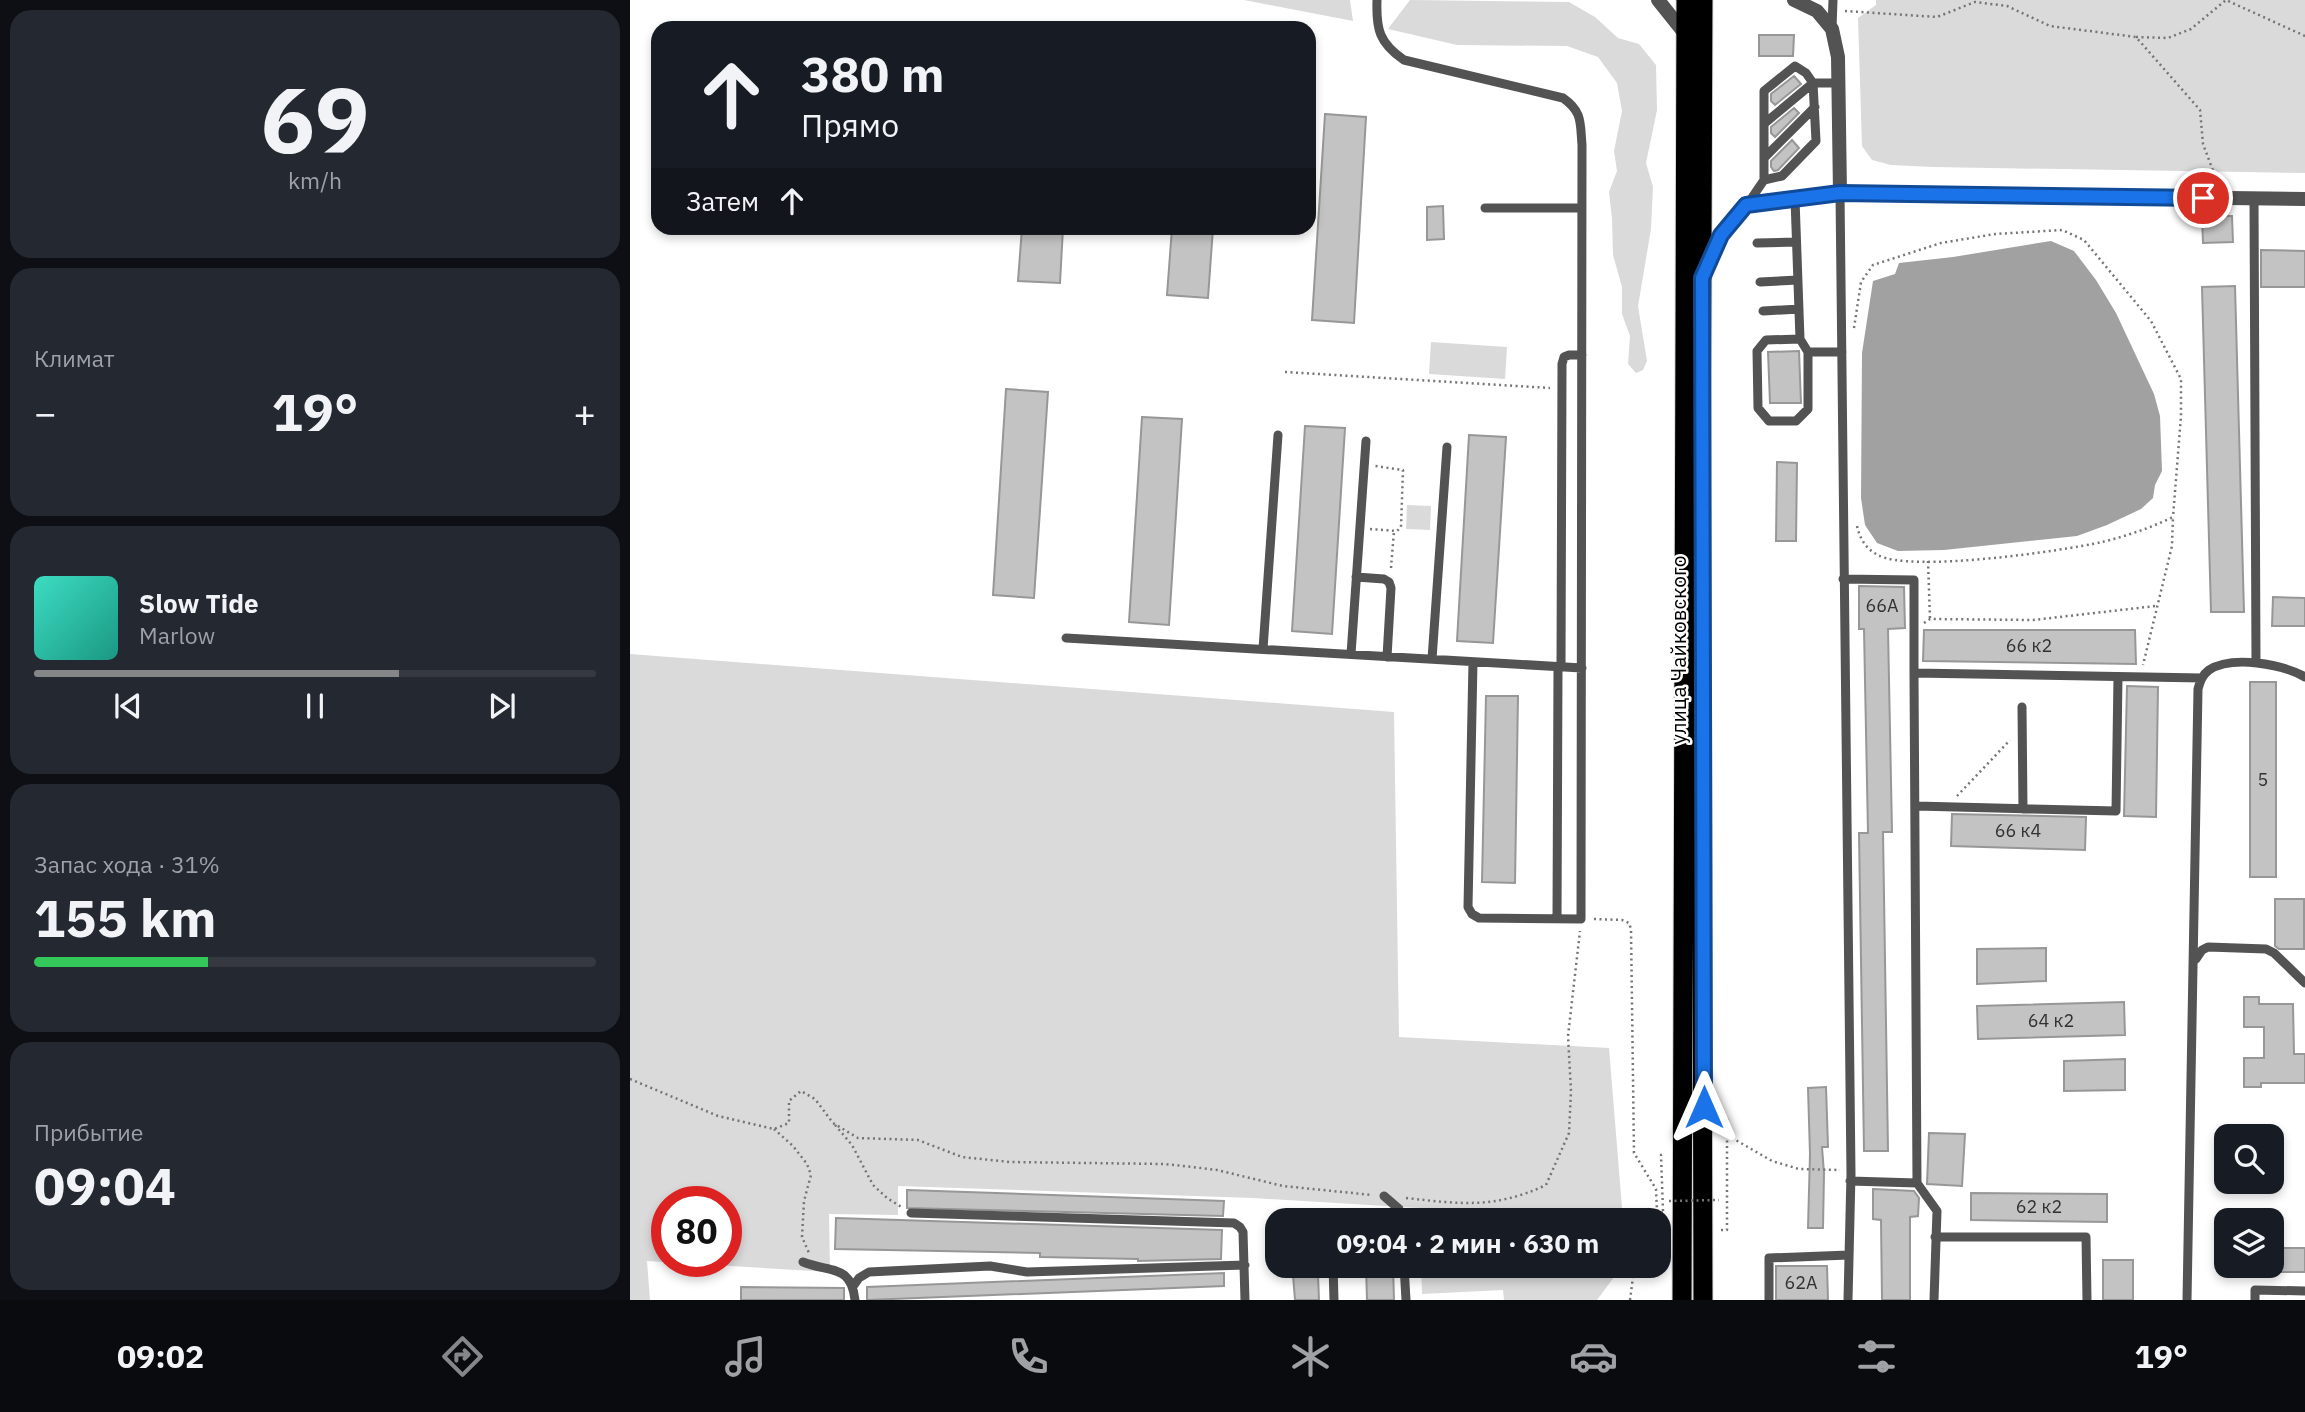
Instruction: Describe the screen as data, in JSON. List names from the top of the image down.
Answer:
{
  "streets": {
    "highway": ["улица Чайковского"]
  },
  "house_numbers": [
    "66А",
    "66 к2",
    "5",
    "66 к4",
    "64 к2",
    "62 к2",
    "62А"
  ],
  "page": {
    "tile": [
      ["69", "km/h"],
      "Климат",
      ["Запас хода · 31%", "155 km"],
      ["Прибытие", "09:04"]
    ],
    "turn": ["380 m", "Прямо"],
    "then": "Затем",
    "heat": ["−", "19°", "+"],
    "song": ["Slow Tide", "Marlow"],
    "limit": "80",
    "trip": "09:04 · 2 мин · 630 m",
    "tabs": ["09:02", "19°"]
  }
}
